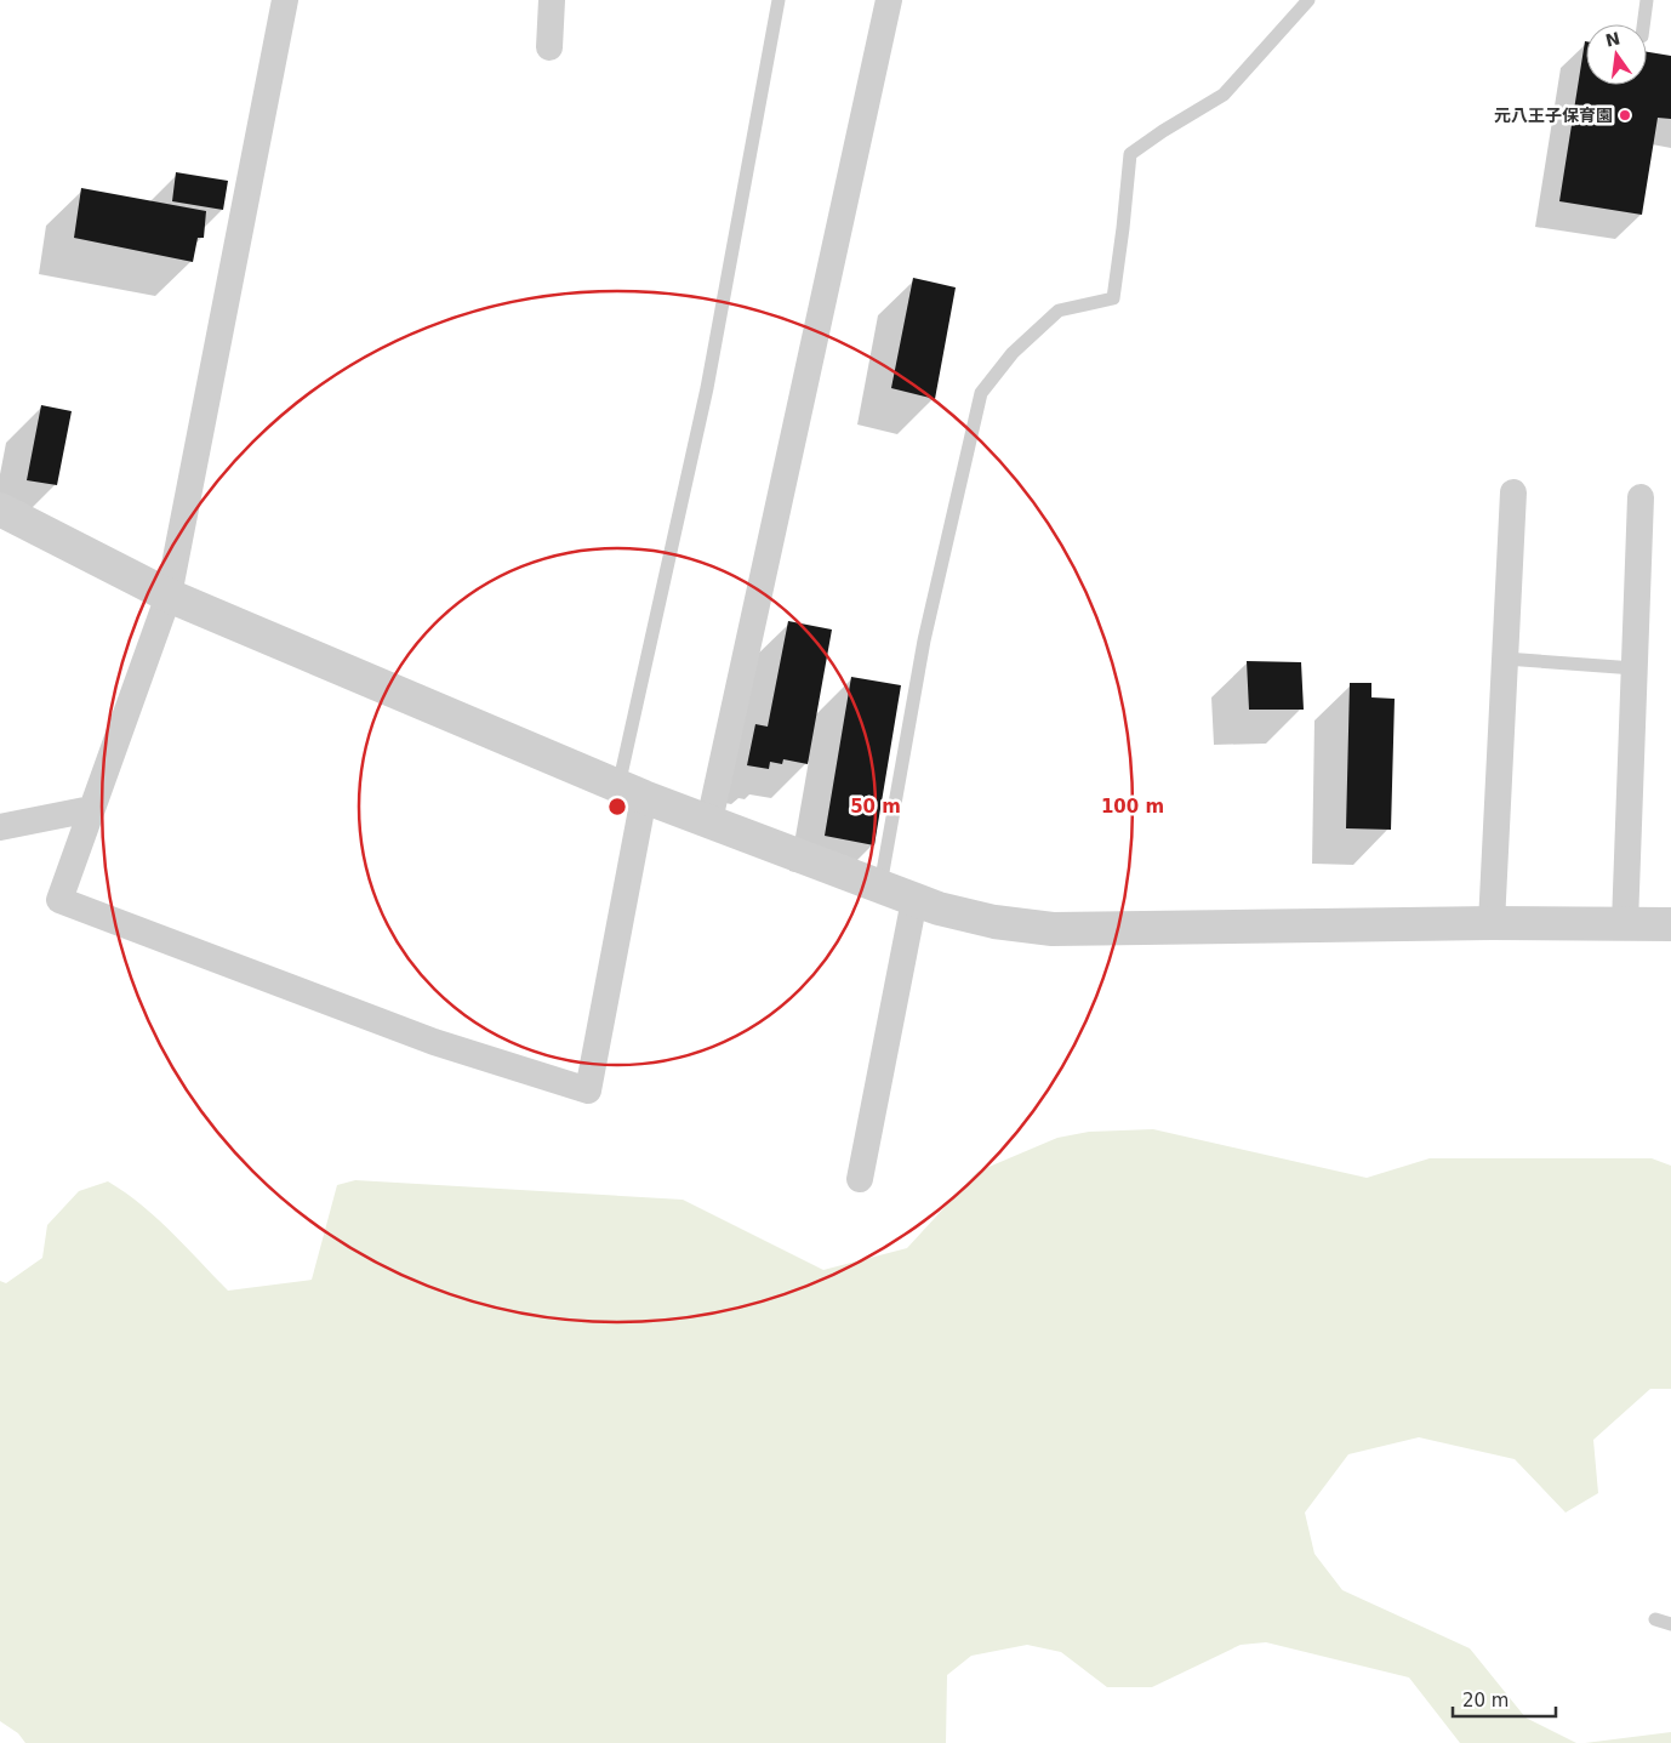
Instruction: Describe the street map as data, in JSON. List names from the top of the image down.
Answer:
{
  "places": ["元八王子保育園"],
  "scale_bar": "20 m",
  "north": "top",
  "rings": ["50 m", "100 m"]
}
